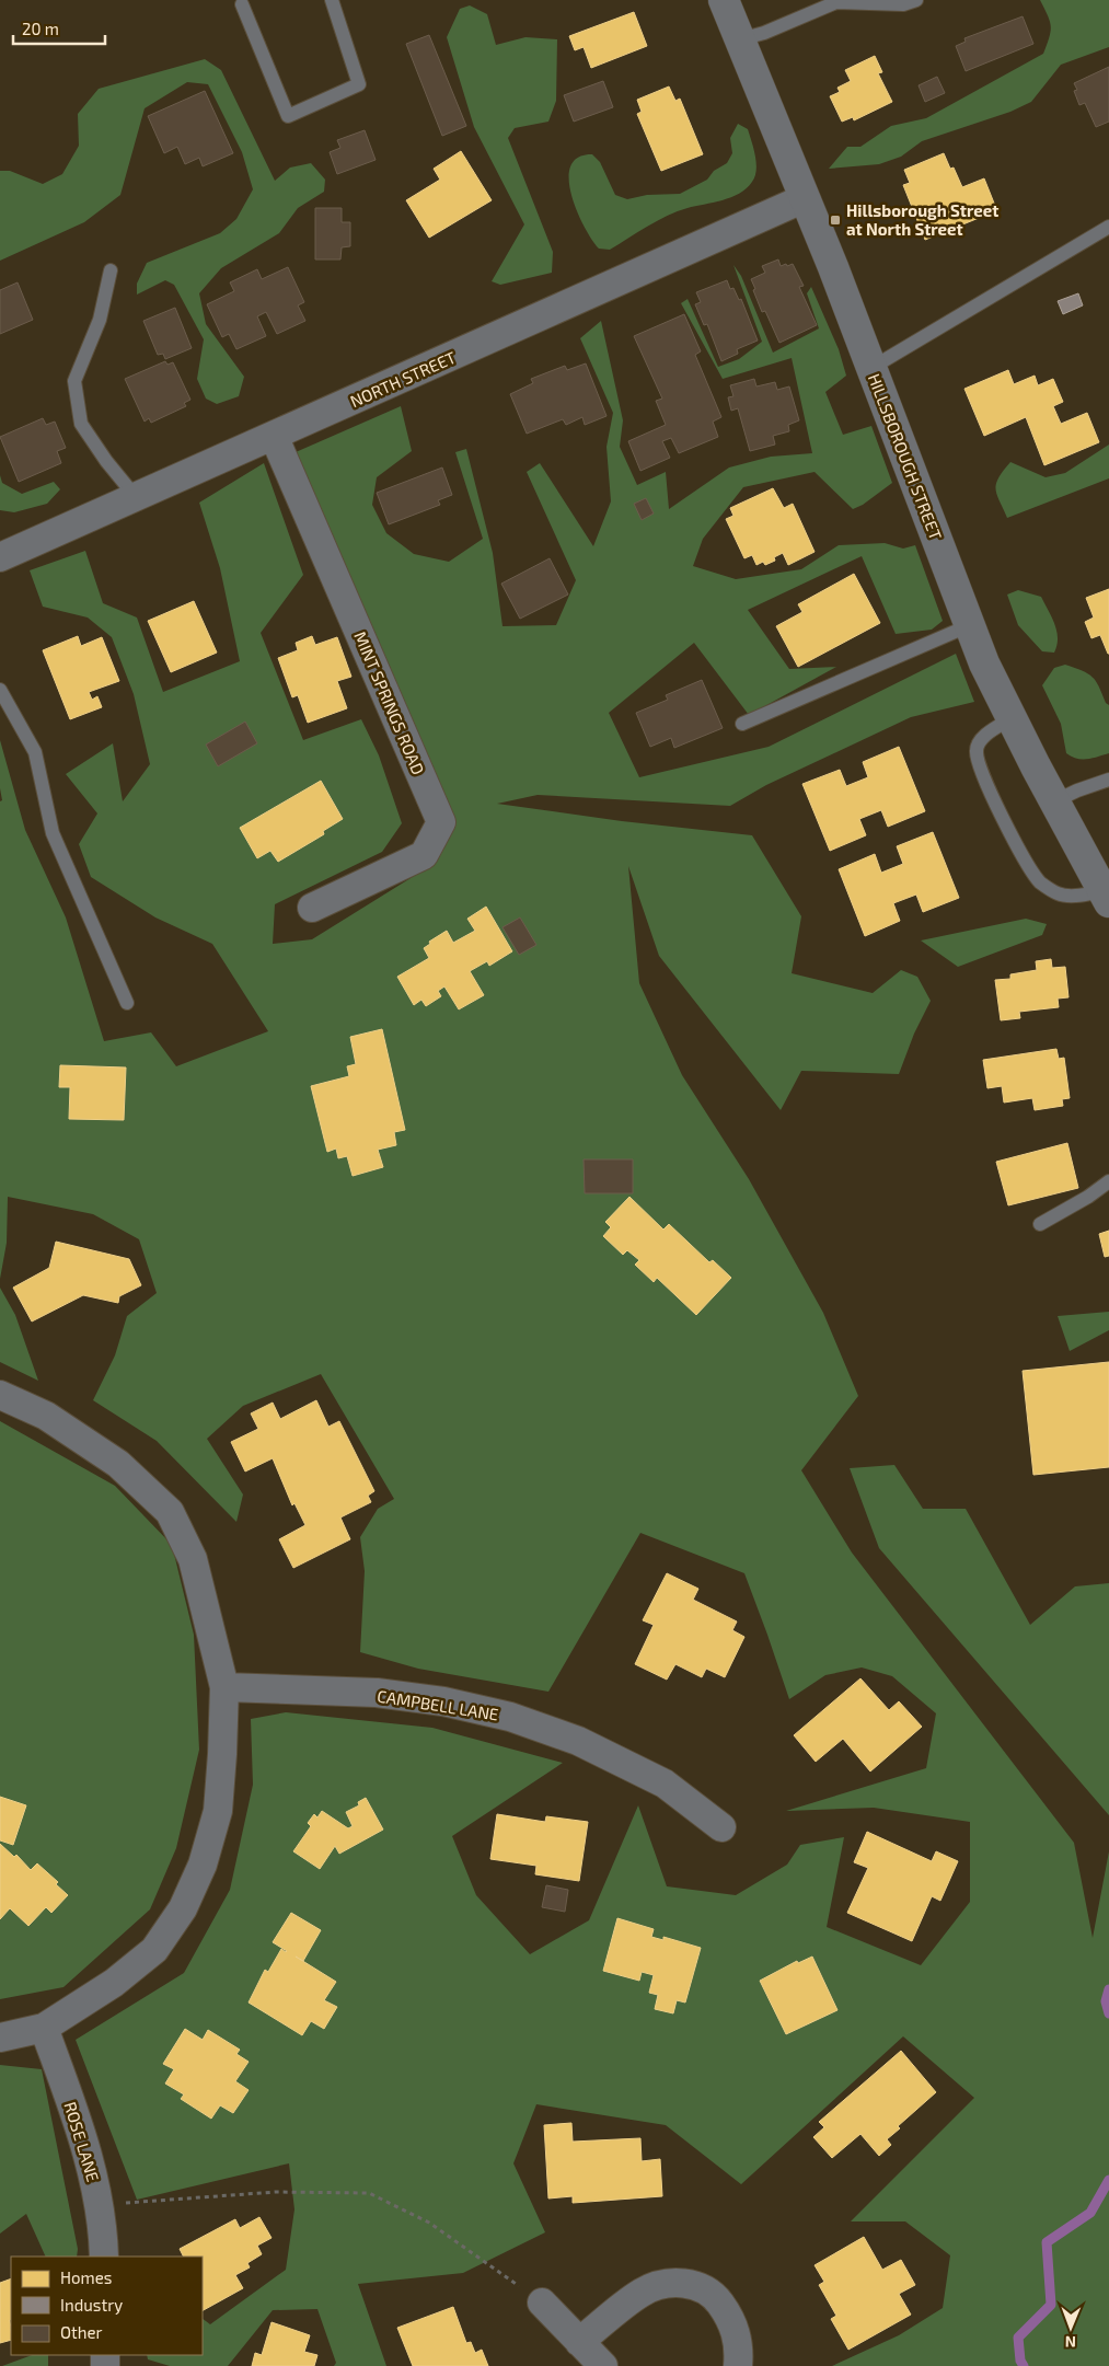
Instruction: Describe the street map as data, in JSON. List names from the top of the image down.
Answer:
{
  "streets": {
    "street": [
      "NORTH STREET",
      "HILLSBOROUGH STREET",
      "MINT SPRINGS ROAD",
      "CAMPBELL LANE",
      "ROSE LANE"
    ]
  },
  "crossings": [
    ["NORTH STREET", "HILLSBOROUGH STREET"],
    ["NORTH STREET", "MINT SPRINGS ROAD"]
  ],
  "places": {
    "transit": ["Hillsborough Street at North Street"]
  },
  "legend": ["Homes", "Industry", "Other"],
  "scale_bar": "20 m",
  "north": "bottom"
}
